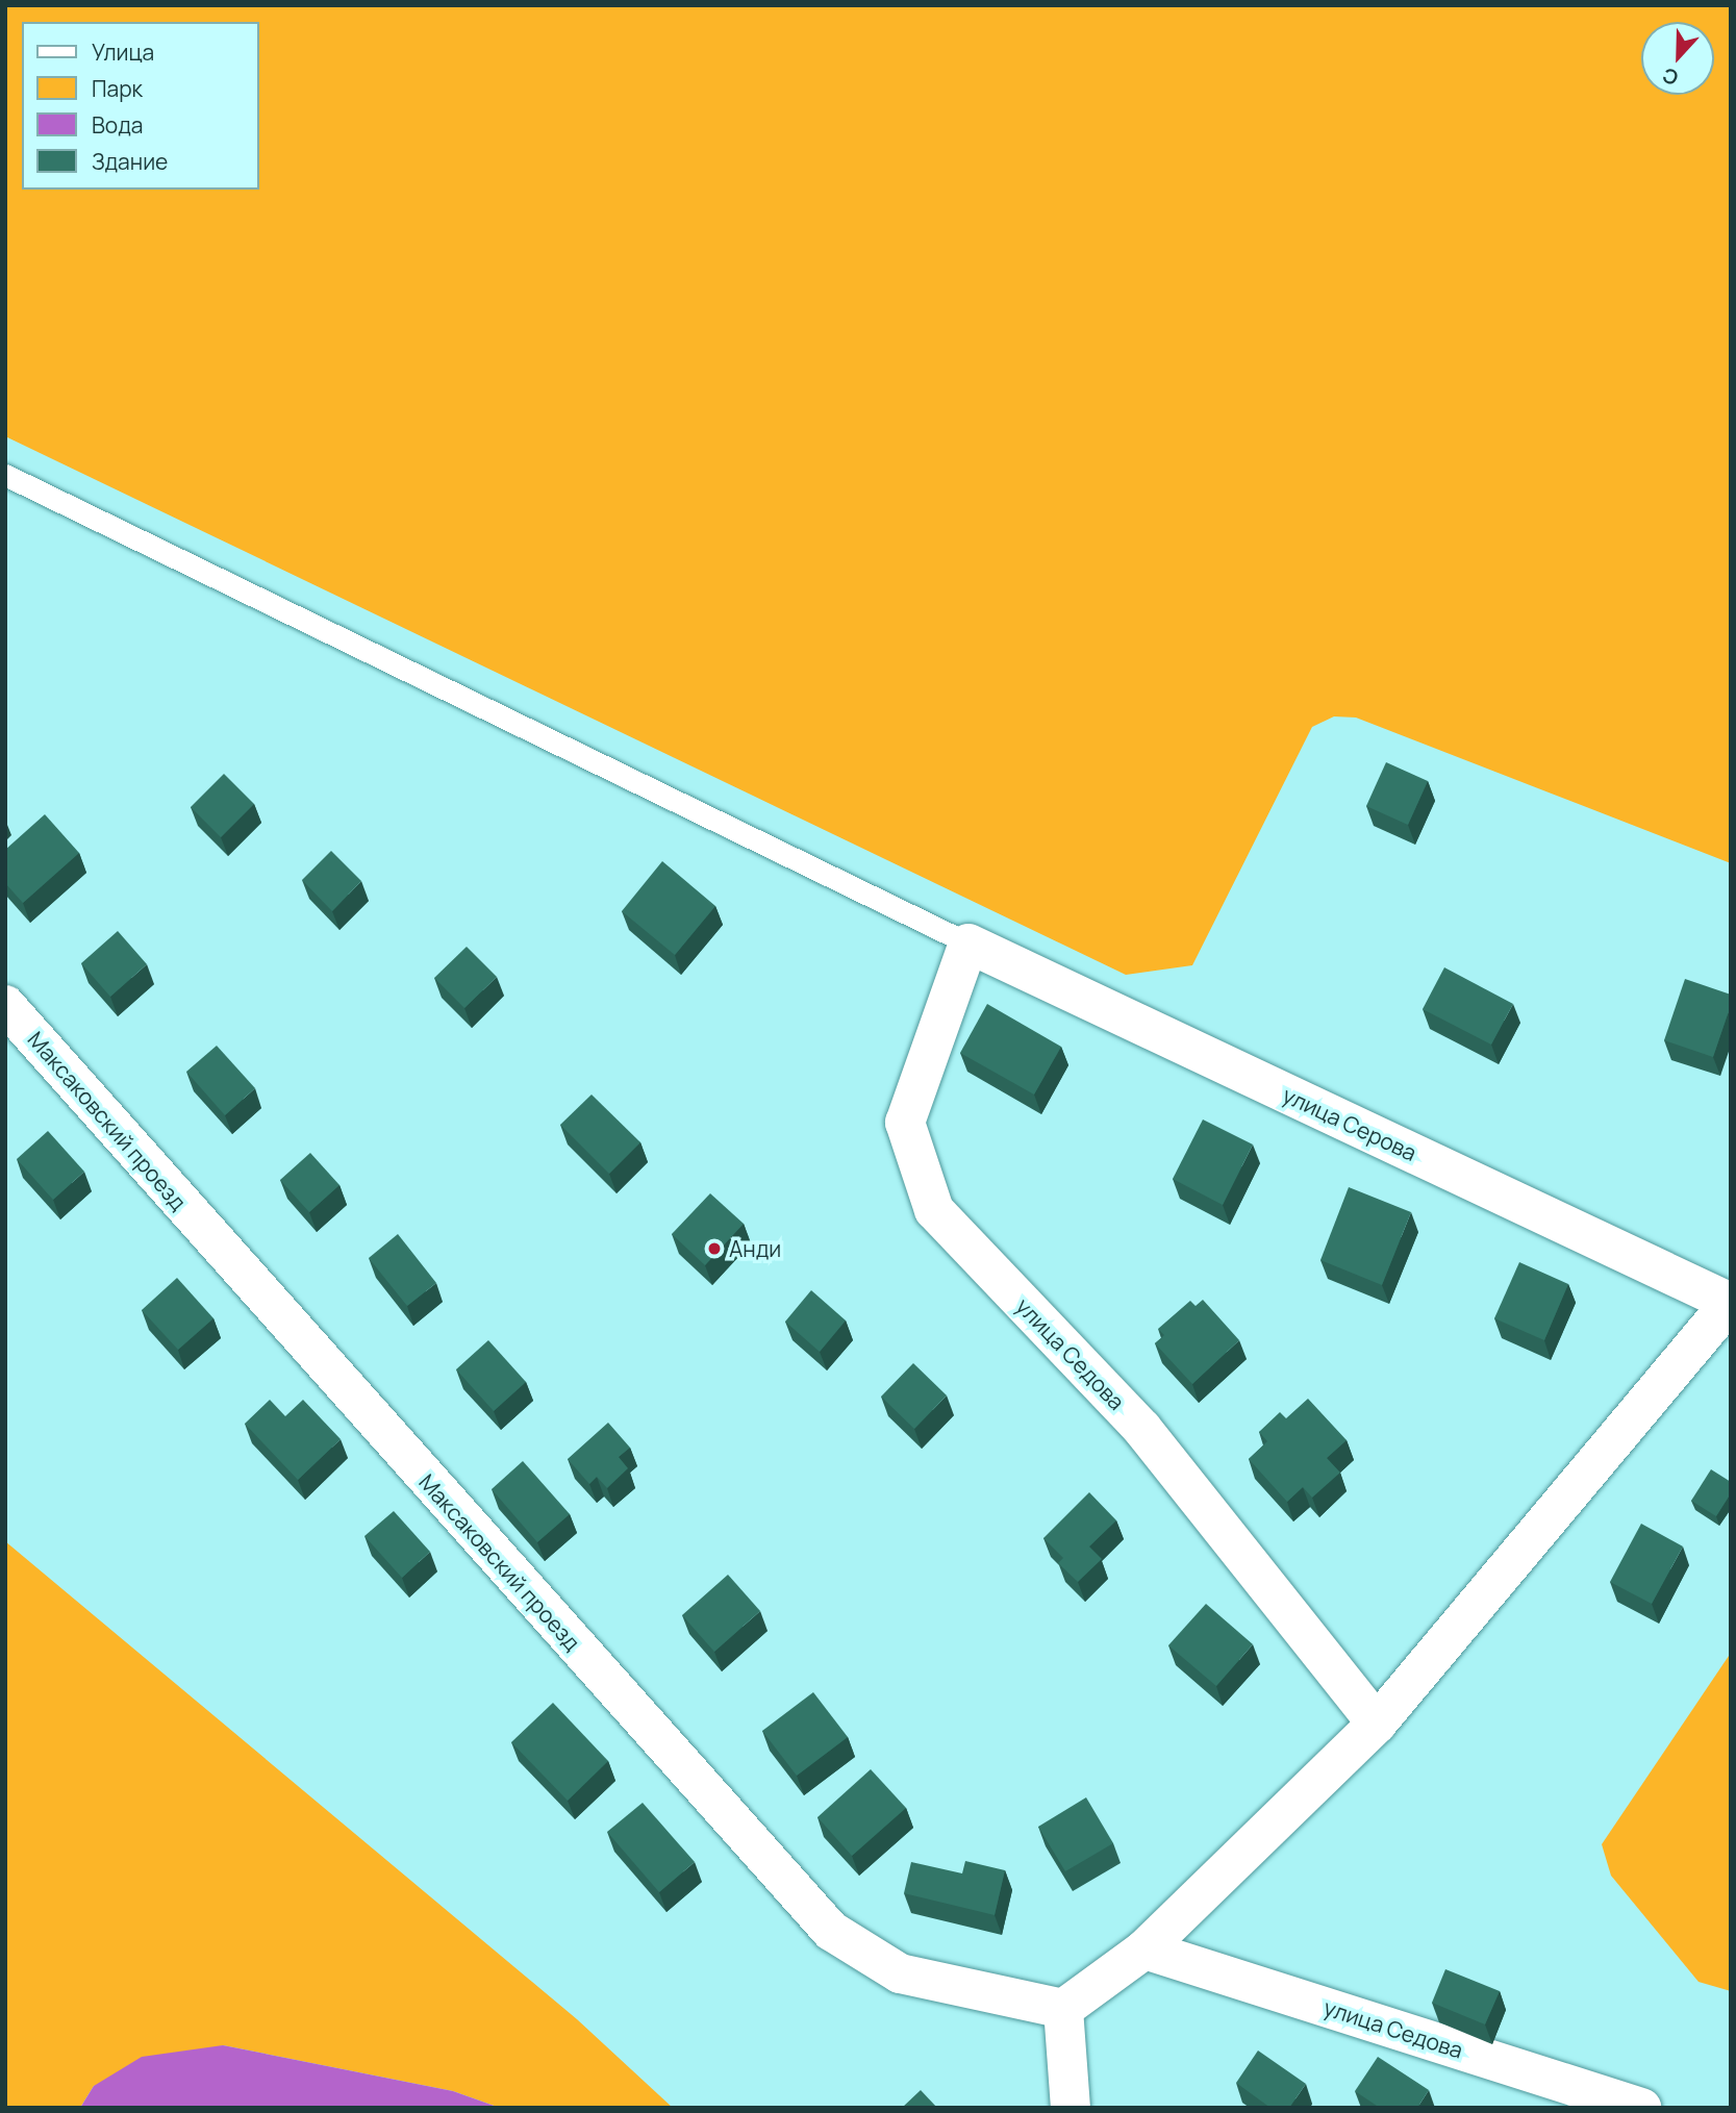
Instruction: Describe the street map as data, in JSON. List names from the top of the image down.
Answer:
{
  "streets": {
    "street": ["Максаковский проезд", "улица Серова", "улица Седова"]
  },
  "crossings": [
    ["улица Серова", "улица Седова"]
  ],
  "places": ["Анди"],
  "legend": [
    "Улица",
    "Парк",
    "Вода",
    "Здание"
  ],
  "north": "bottom"
}
